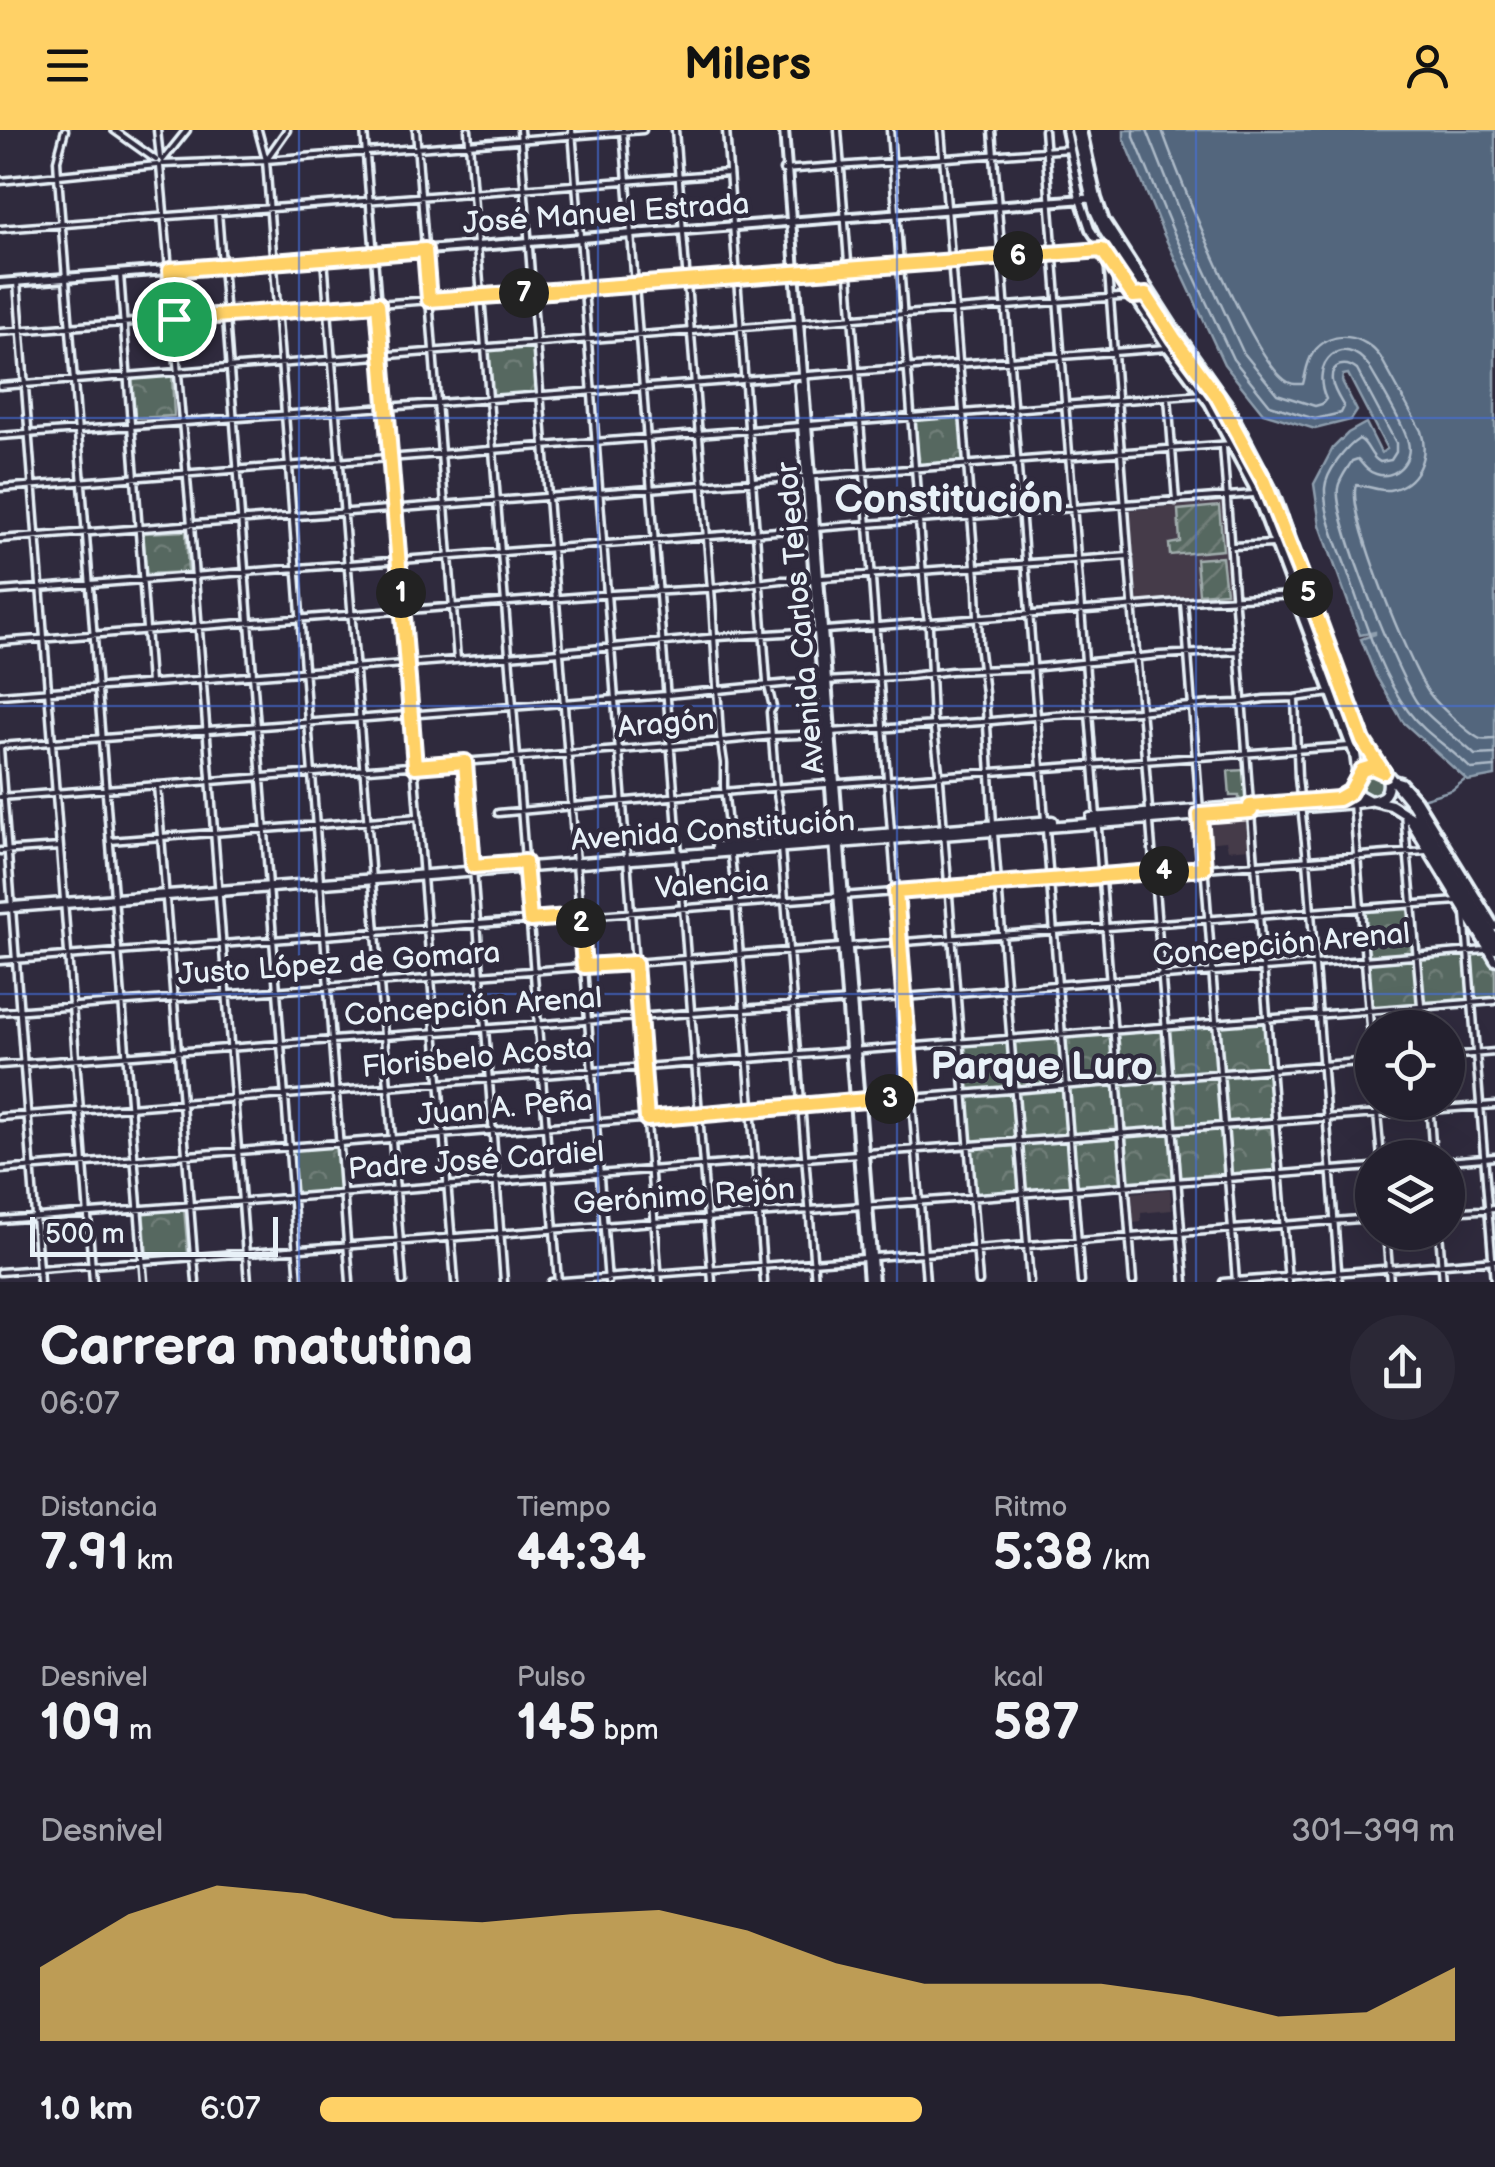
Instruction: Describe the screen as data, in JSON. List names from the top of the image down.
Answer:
{
  "streets": {
    "main road": ["José Manuel Estrada", "Avenida Carlos Tejedor", "Avenida Constitución"],
    "street": [
      "Aragón",
      "Valencia",
      "Concepción Arenal",
      "Justo López de Gomara",
      "Florisbelo Acosta",
      "Juan A. Peña",
      "Padre José Cardiel",
      "Gerónimo Rejón"
    ]
  },
  "crossings": [
    ["José Manuel Estrada", "Avenida Carlos Tejedor"],
    ["Avenida Carlos Tejedor", "Aragón"],
    ["Avenida Carlos Tejedor", "Avenida Constitución"],
    ["Avenida Carlos Tejedor", "Valencia"],
    ["Avenida Carlos Tejedor", "Concepción Arenal"],
    ["Avenida Carlos Tejedor", "Justo López de Gomara"],
    ["Avenida Carlos Tejedor", "Florisbelo Acosta"],
    ["Avenida Carlos Tejedor", "Juan A. Peña"],
    ["Avenida Carlos Tejedor", "Padre José Cardiel"],
    ["Avenida Carlos Tejedor", "Gerónimo Rejón"]
  ],
  "districts": ["Constitución", "Parque Luro"],
  "scale_bar": "500 m",
  "page": {
    "header": "Milers",
    "pins": [
      "6",
      "7",
      "1",
      "5",
      "4",
      "2",
      "3"
    ],
    "scale": "500 m",
    "heading": ["Carrera matutina", "06:07"],
    "stats": [
      ["Distancia", "7.91 km"],
      ["Tiempo", "44:34"],
      ["Ritmo", "5:38 /km"],
      ["Desnivel", "109 m"],
      ["Pulso", "145 bpm"],
      ["kcal", "587"]
    ],
    "chart": ["Desnivel", "301–399 m"],
    "list": [
      {
        "name": "1.0 km",
        "note": "6:07"
      }
    ]
  }
}
